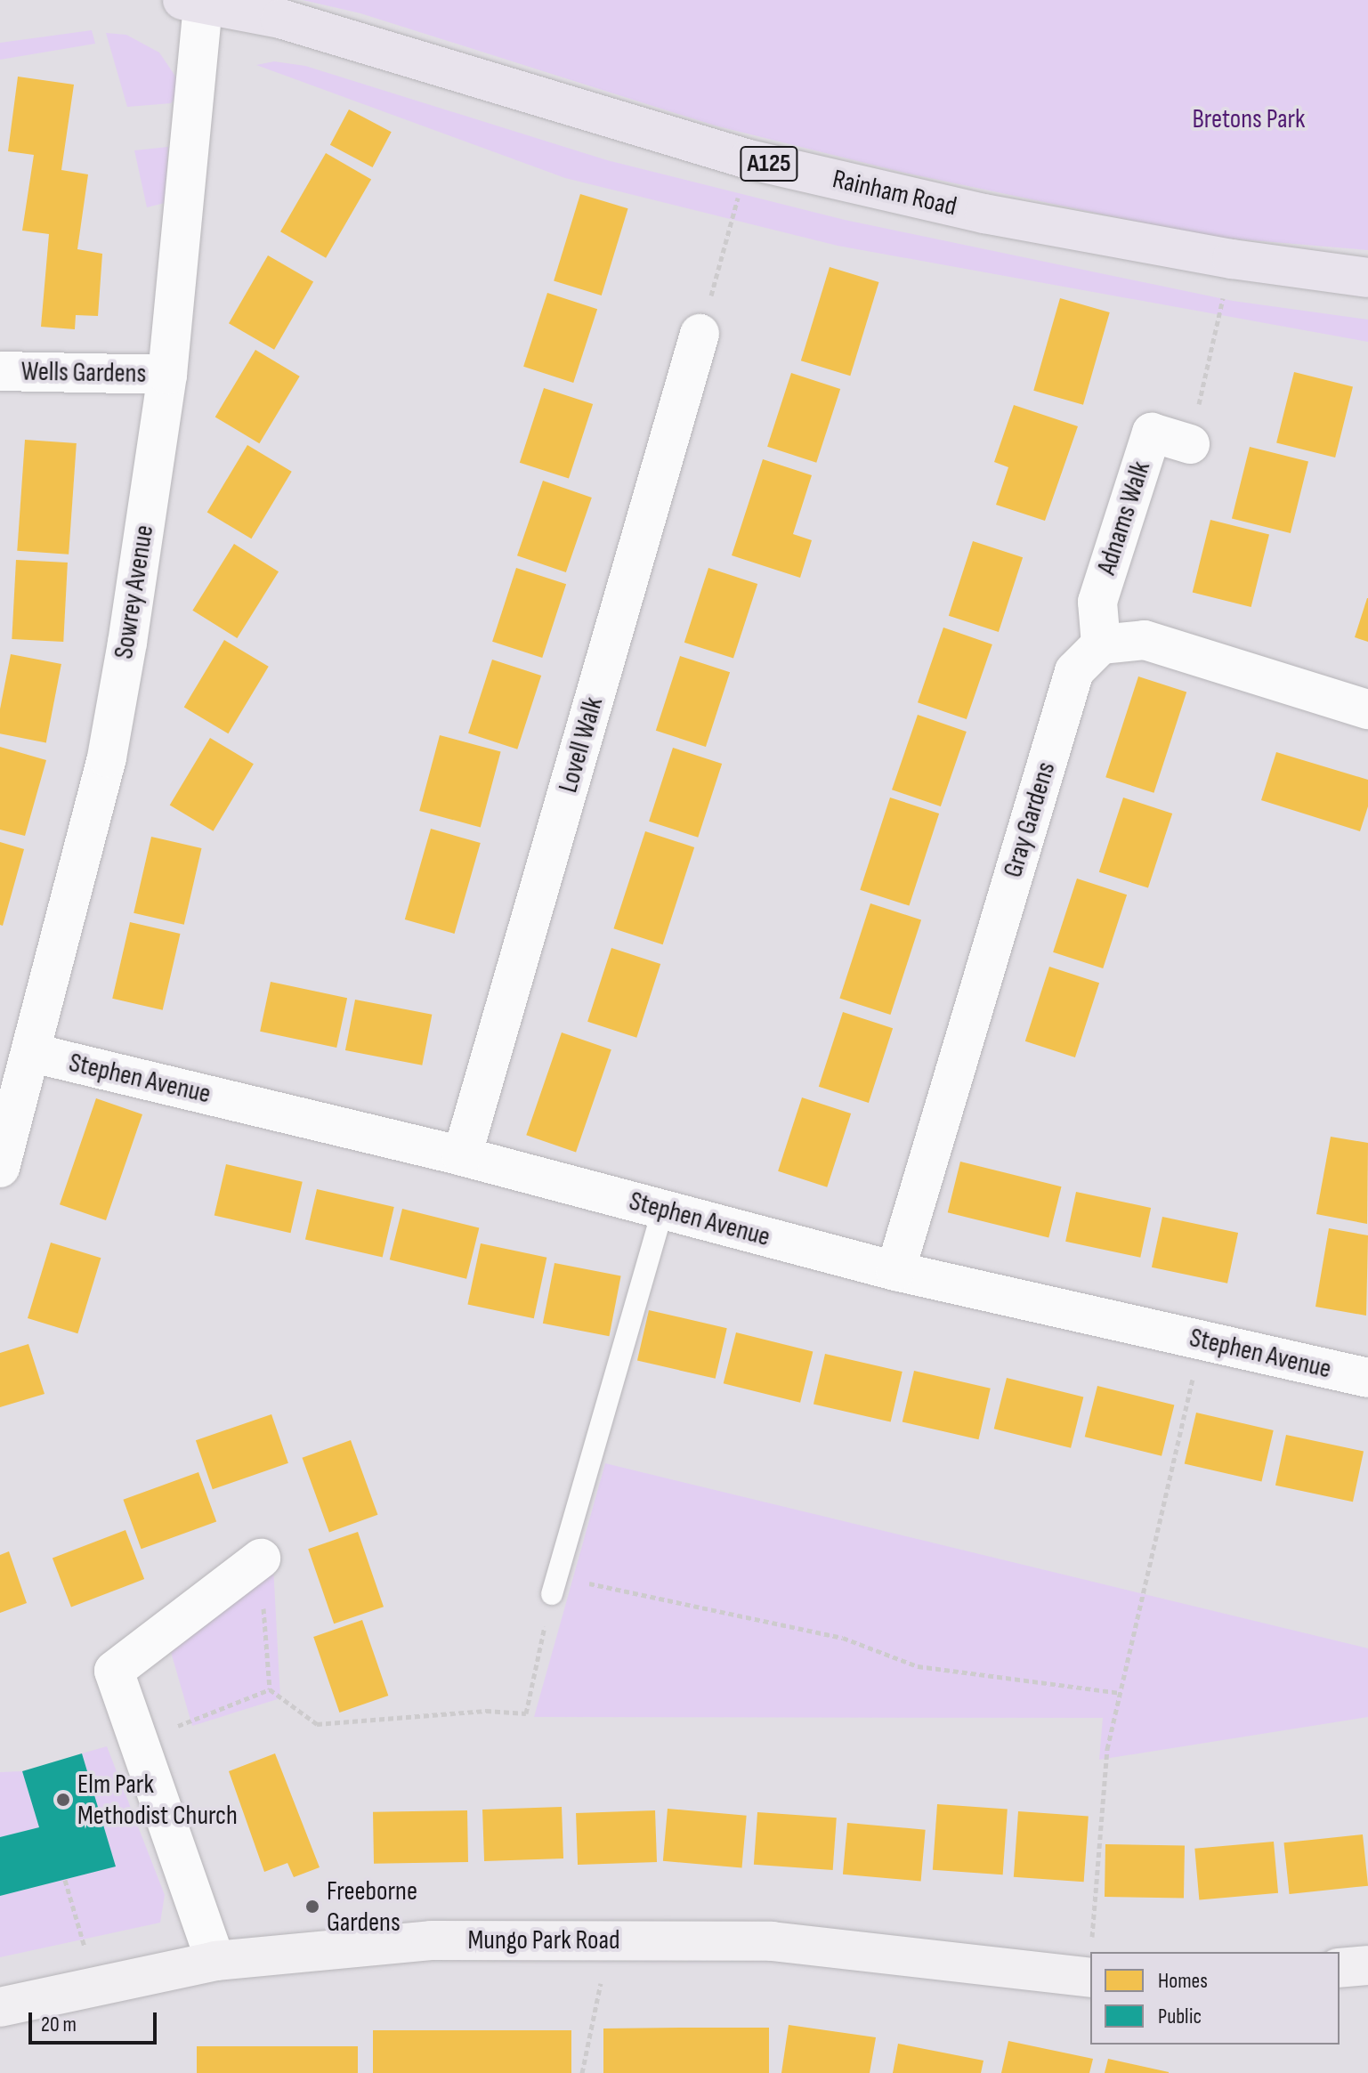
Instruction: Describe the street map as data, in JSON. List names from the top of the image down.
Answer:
{
  "streets": {
    "main road": ["A125", "Rainham Road"],
    "street": [
      "Wells Gardens",
      "Adnams Walk",
      "Sowrey Avenue",
      "Lovell Walk",
      "Gray Gardens",
      "Stephen Avenue",
      "Mungo Park Road"
    ]
  },
  "crossings": [
    ["Rainham Road", "Sowrey Avenue"],
    ["Wells Gardens", "Sowrey Avenue"],
    ["Adnams Walk", "Gray Gardens"],
    ["Sowrey Avenue", "Stephen Avenue"],
    ["Lovell Walk", "Stephen Avenue"],
    ["Gray Gardens", "Stephen Avenue"]
  ],
  "parks": ["Bretons Park"],
  "places": ["Elm Park Methodist Church", "Freeborne Gardens"],
  "legend": ["Homes", "Public"],
  "scale_bar": "20 m"
}
